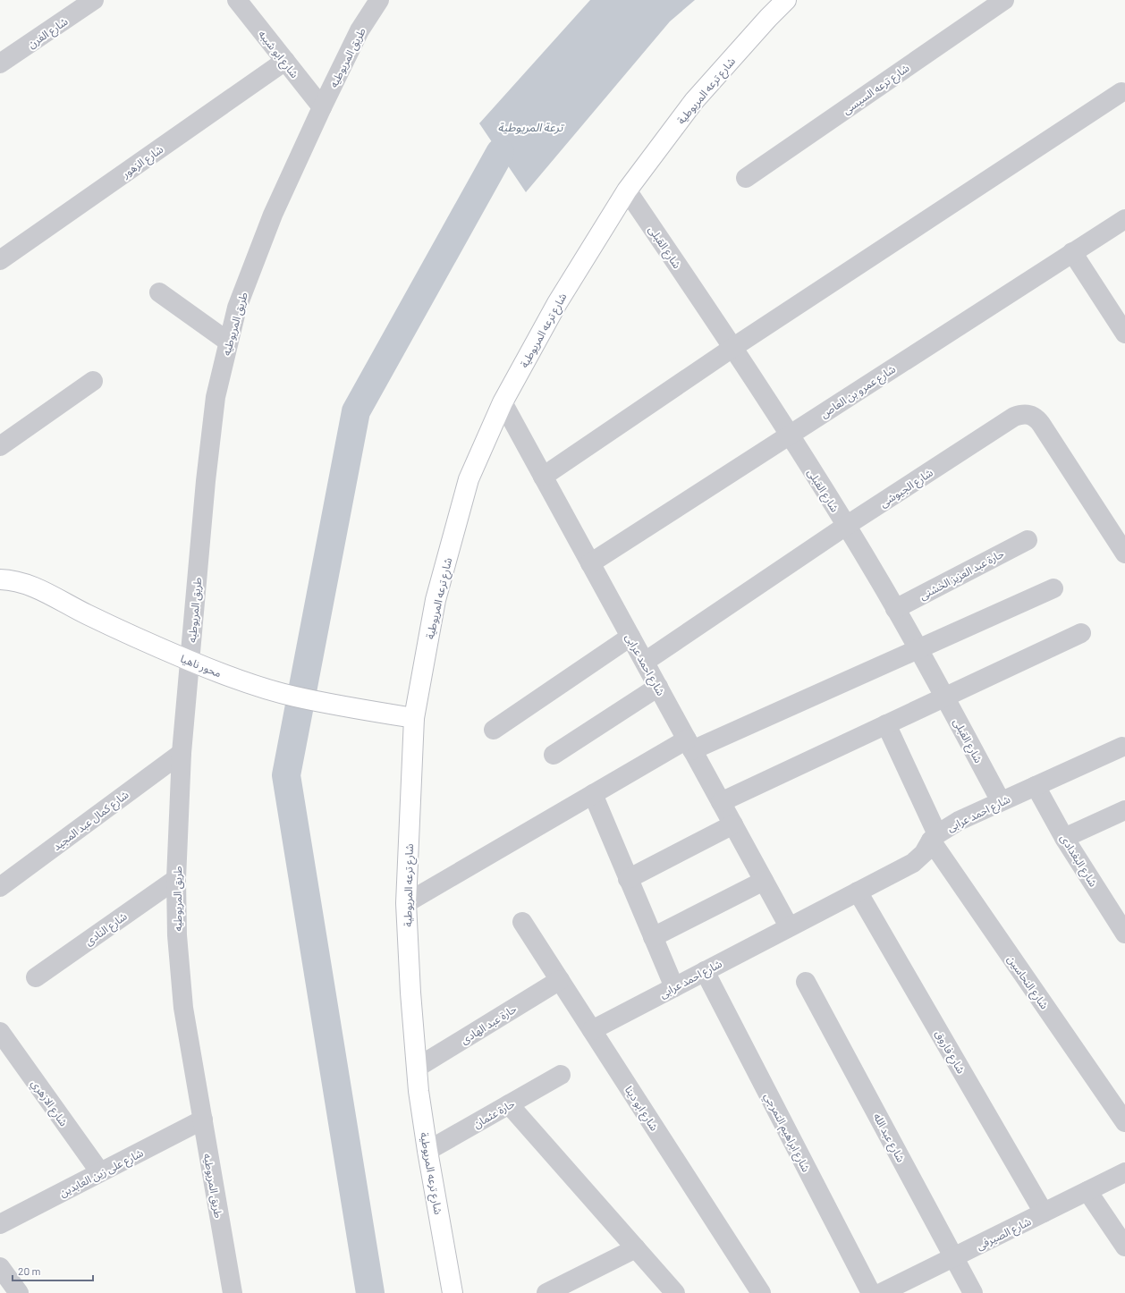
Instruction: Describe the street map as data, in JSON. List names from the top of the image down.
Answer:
{
  "streets": {
    "main road": ["شارع ترعه المريوطية", "محور ناهيا"],
    "street": [
      "شارع الفرن",
      "شارع ابو شيبه",
      "طريق المريوطيه",
      "شارع ترعه السيسى",
      "شارع الزهور",
      "شارع القبلى",
      "شارع عمرو بن العاص",
      "شارع الجيوشى",
      "حارة عبد العزيز الخشنى",
      "شارع احمد عرابى",
      "شارع كمال عبد المجيد",
      "شارع البغدادى",
      "شارع النادى",
      "شارع النحاسين",
      "حارة عبد الهادى",
      "شارع فاروق",
      "شارع الازهري",
      "شارع ابو دينا",
      "حارة عثمان",
      "شارع ابراهيم التمرجي",
      "شارع عبد الله",
      "شارع على زين العابدين",
      "شارع الصيرفى"
    ]
  },
  "crossings": [
    ["شارع ابو شيبه", "طريق المريوطيه"],
    ["شارع ابو شيبه", "شارع الزهور"],
    ["طريق المريوطيه", "محور ناهيا"],
    ["طريق المريوطيه", "شارع كمال عبد المجيد"],
    ["طريق المريوطيه", "شارع النادى"],
    ["طريق المريوطيه", "شارع على زين العابدين"],
    ["شارع ترعه المريوطية", "شارع القبلى"],
    ["شارع ترعه المريوطية", "شارع احمد عرابى"],
    ["شارع ترعه المريوطية", "محور ناهيا"],
    ["شارع ترعه المريوطية", "حارة عبد الهادى"],
    ["شارع ترعه المريوطية", "حارة عثمان"],
    ["شارع القبلى", "شارع عمرو بن العاص"],
    ["شارع القبلى", "شارع الجيوشى"],
    ["شارع القبلى", "حارة عبد العزيز الخشنى"],
    ["شارع القبلى", "شارع احمد عرابى"],
    ["شارع عمرو بن العاص", "شارع احمد عرابى"],
    ["شارع الجيوشى", "شارع احمد عرابى"],
    ["شارع احمد عرابى", "شارع البغدادى"],
    ["شارع احمد عرابى", "شارع النحاسين"],
    ["شارع احمد عرابى", "شارع فاروق"],
    ["شارع احمد عرابى", "شارع ابو دينا"],
    ["شارع احمد عرابى", "شارع ابراهيم التمرجي"],
    ["حارة عبد الهادى", "شارع ابو دينا"],
    ["شارع فاروق", "شارع الصيرفى"],
    ["شارع الازهري", "شارع على زين العابدين"],
    ["شارع عبد الله", "شارع الصيرفى"]
  ],
  "water": ["ترعة المريوطية"],
  "scale_bar": "20 m"
}
